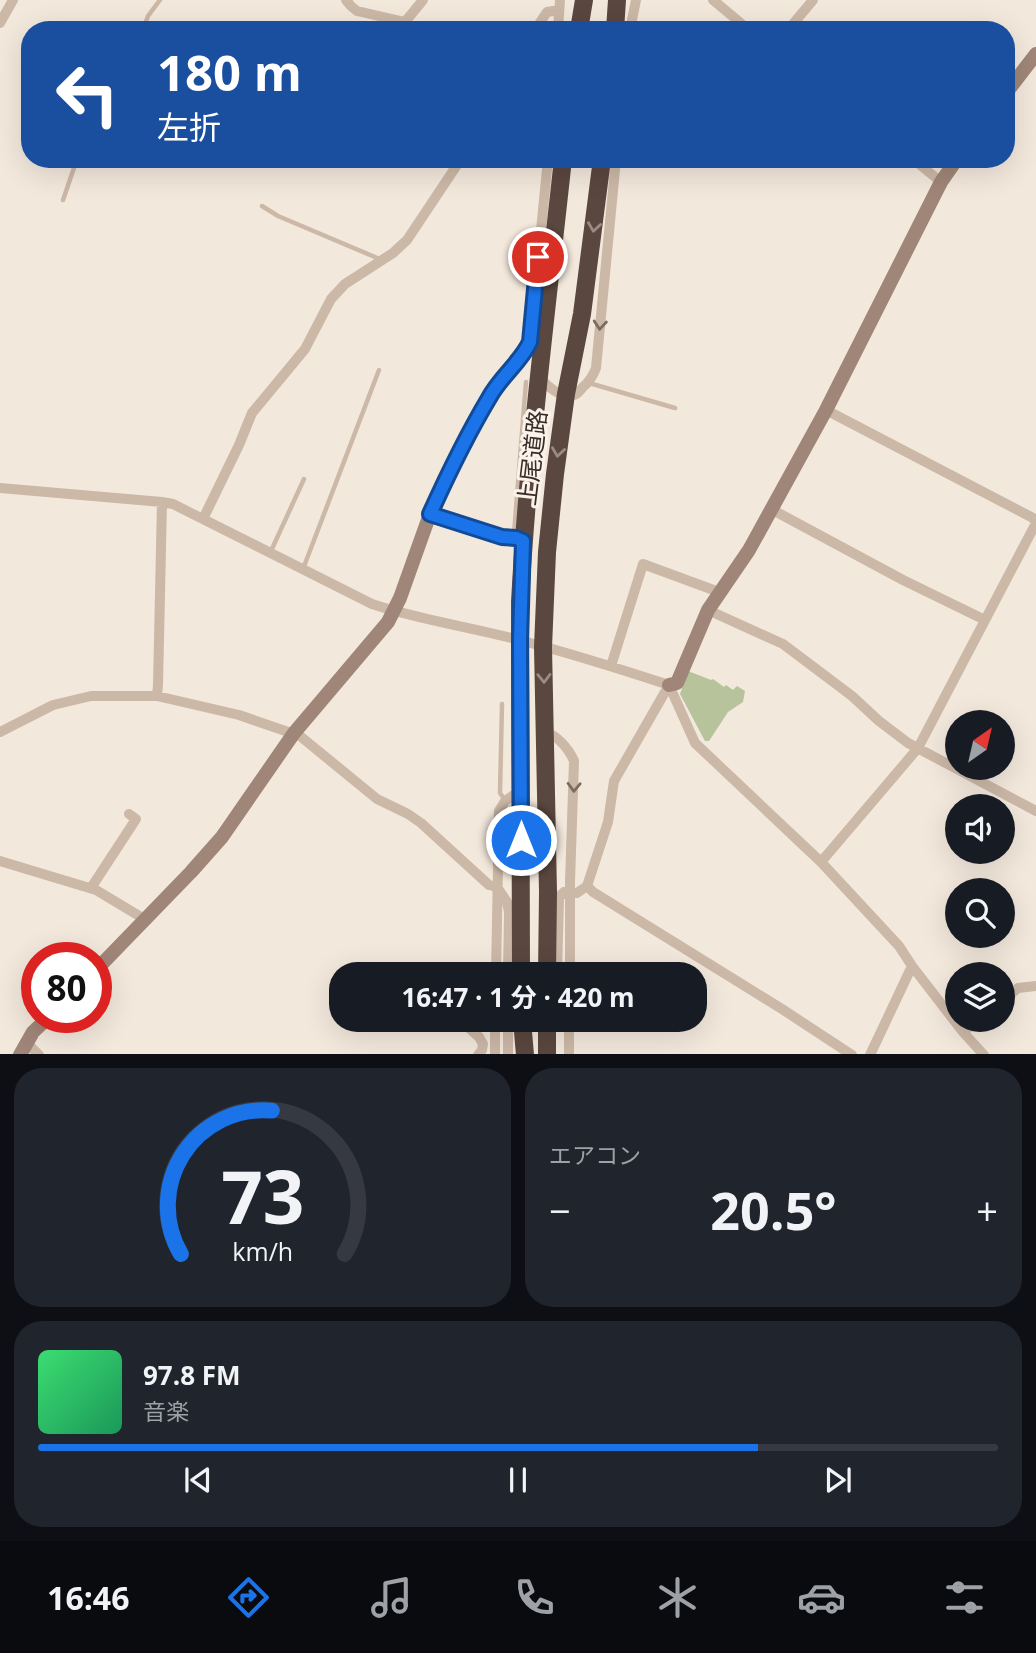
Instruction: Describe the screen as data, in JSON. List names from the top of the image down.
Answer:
{
  "streets": {
    "highway": ["上尾道路"]
  },
  "north": "top right",
  "page": {
    "turn": ["180 m", "左折"],
    "limit": "80",
    "trip": "16:47 · 1 分 · 420 m",
    "tile": "エアコン",
    "heat": ["−", "20.5°", "+"],
    "song": ["97.8 FM", "音楽"],
    "tabs": "16:46",
    "gauge": ["73", "km/h"]
  }
}
